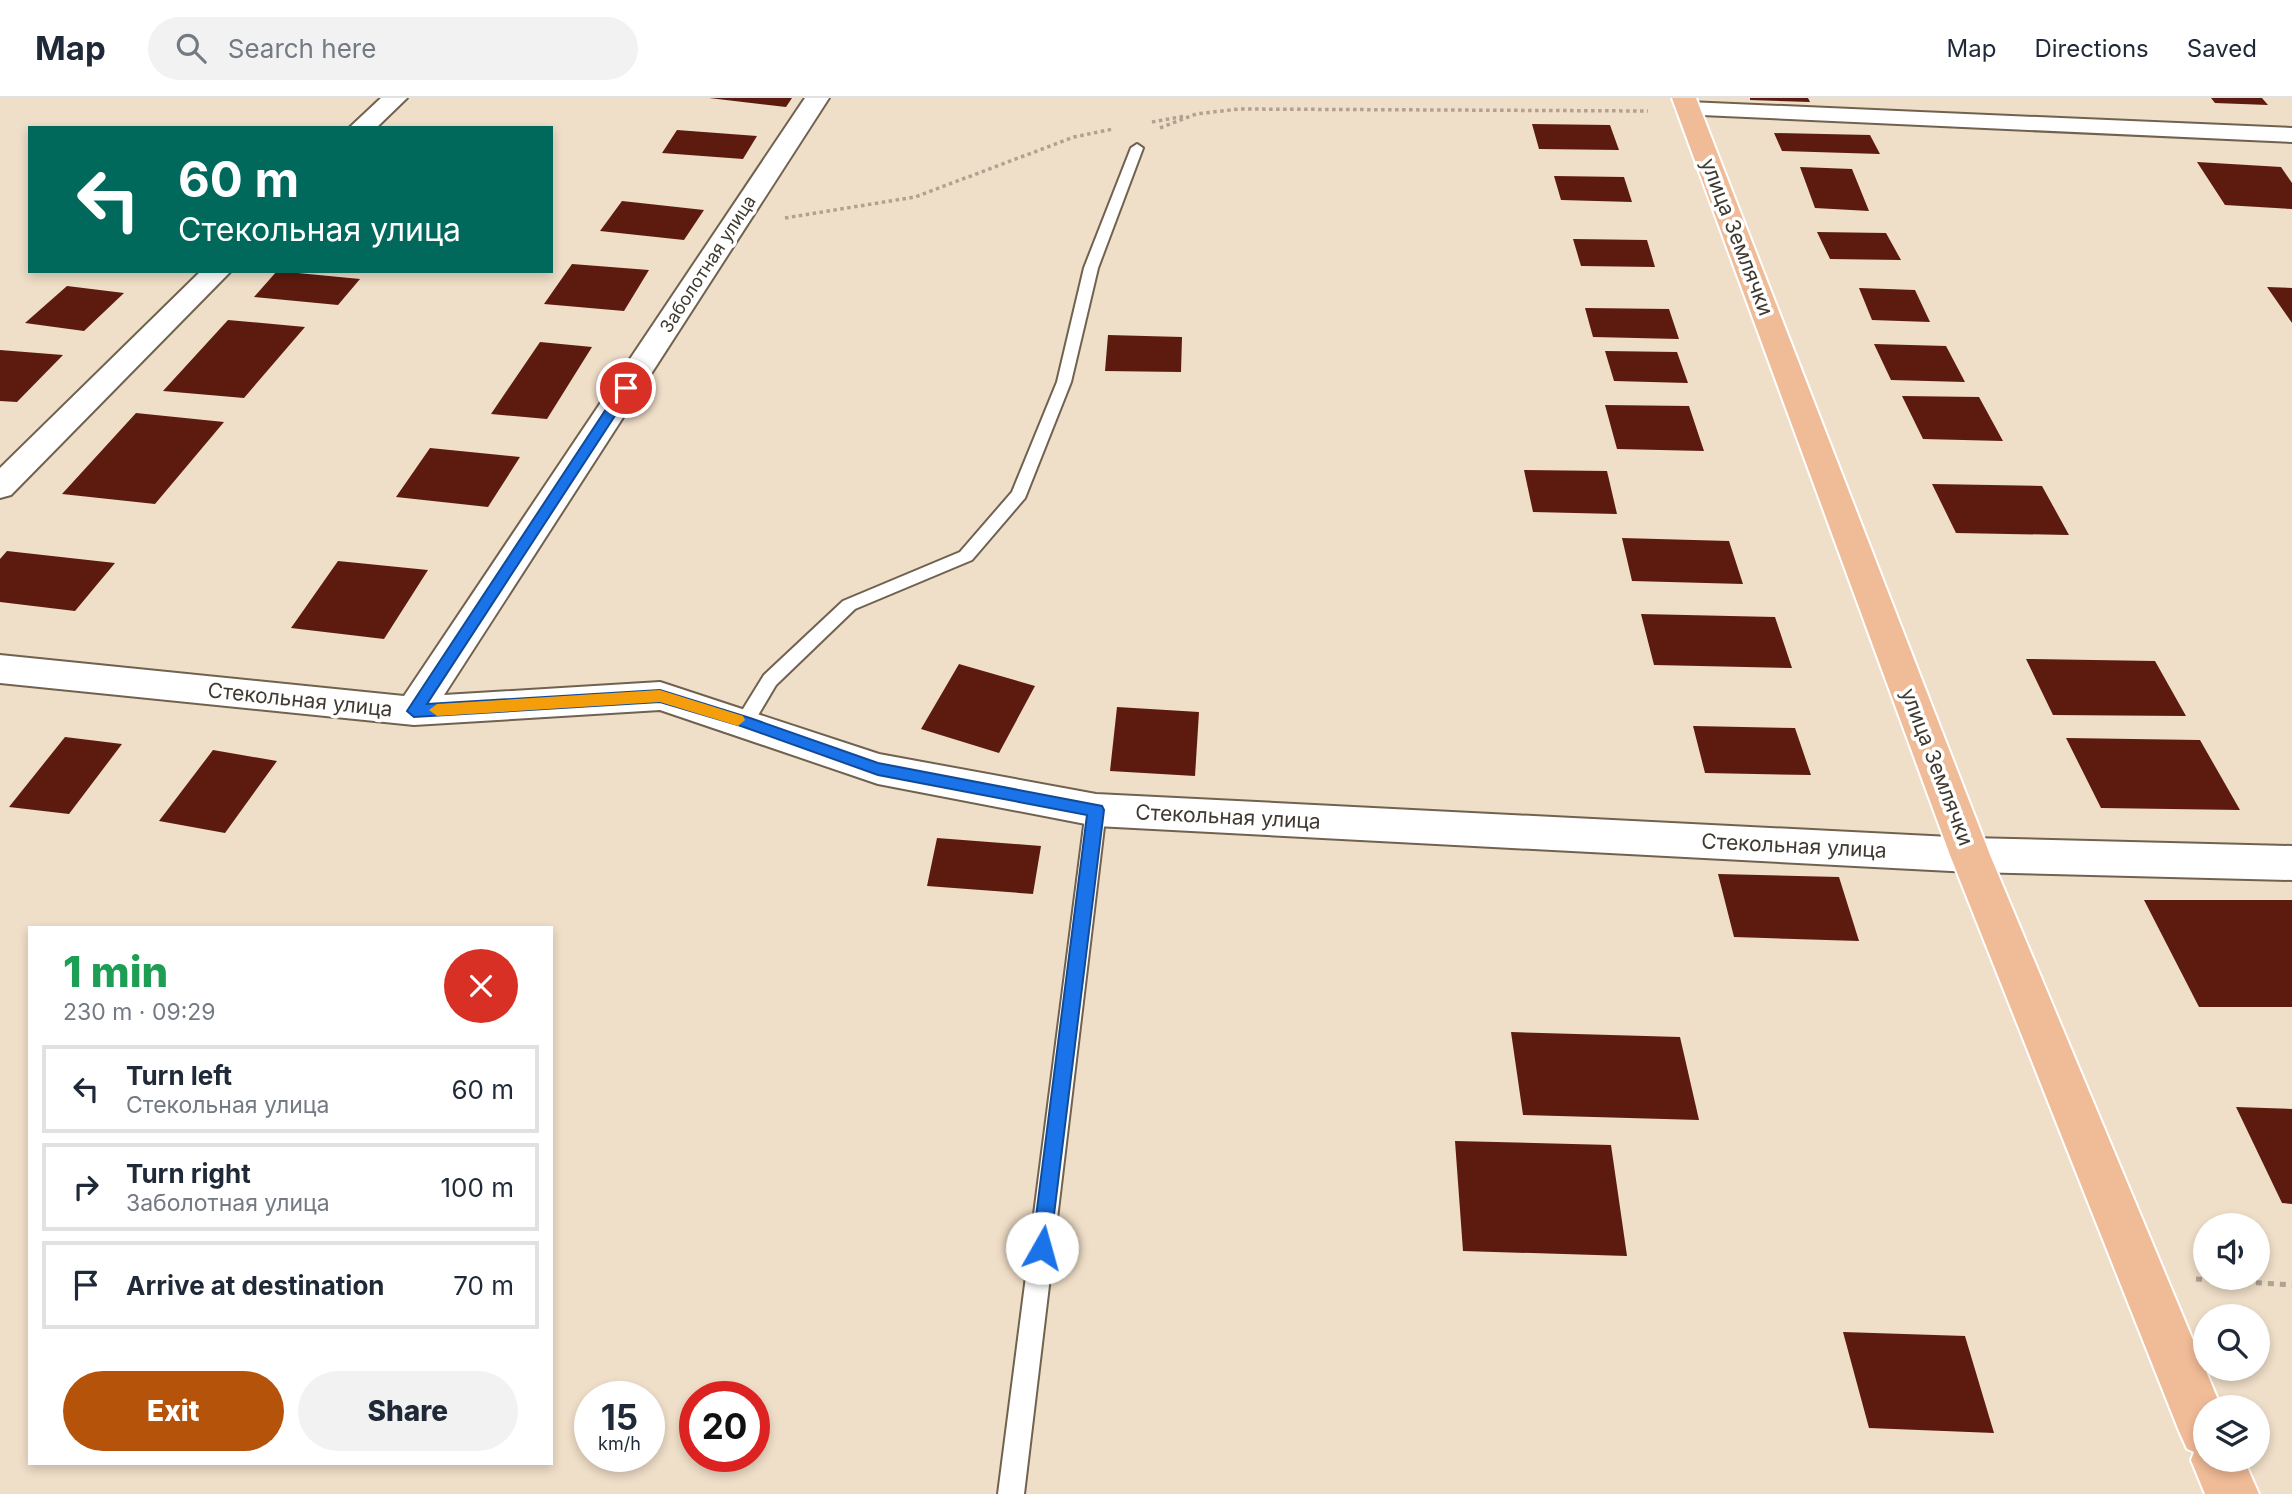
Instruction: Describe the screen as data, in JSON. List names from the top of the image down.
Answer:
{
  "streets": {
    "main road": ["улица Землячки"],
    "street": ["Заболотная улица", "Стекольная улица"]
  },
  "crossings": [
    ["улица Землячки", "Стекольная улица"],
    ["Заболотная улица", "Стекольная улица"]
  ],
  "page": {
    "header": "Map",
    "search": "Search here",
    "nav": ["Map", "Directions", "Saved"],
    "turn": ["60 m", "Стекольная улица"],
    "heading": ["1 min", "230 m · 09:29"],
    "list": [
      {
        "name": "Turn left",
        "note": "Стекольная улица",
        "value": "60 m"
      },
      {
        "name": "Turn right",
        "note": "Заболотная улица",
        "value": "100 m"
      },
      {
        "name": "Arrive at destination",
        "value": "70 m"
      }
    ],
    "buttons": ["Exit", "Share"],
    "speed": "15 km/h",
    "limit": "20"
  }
}
